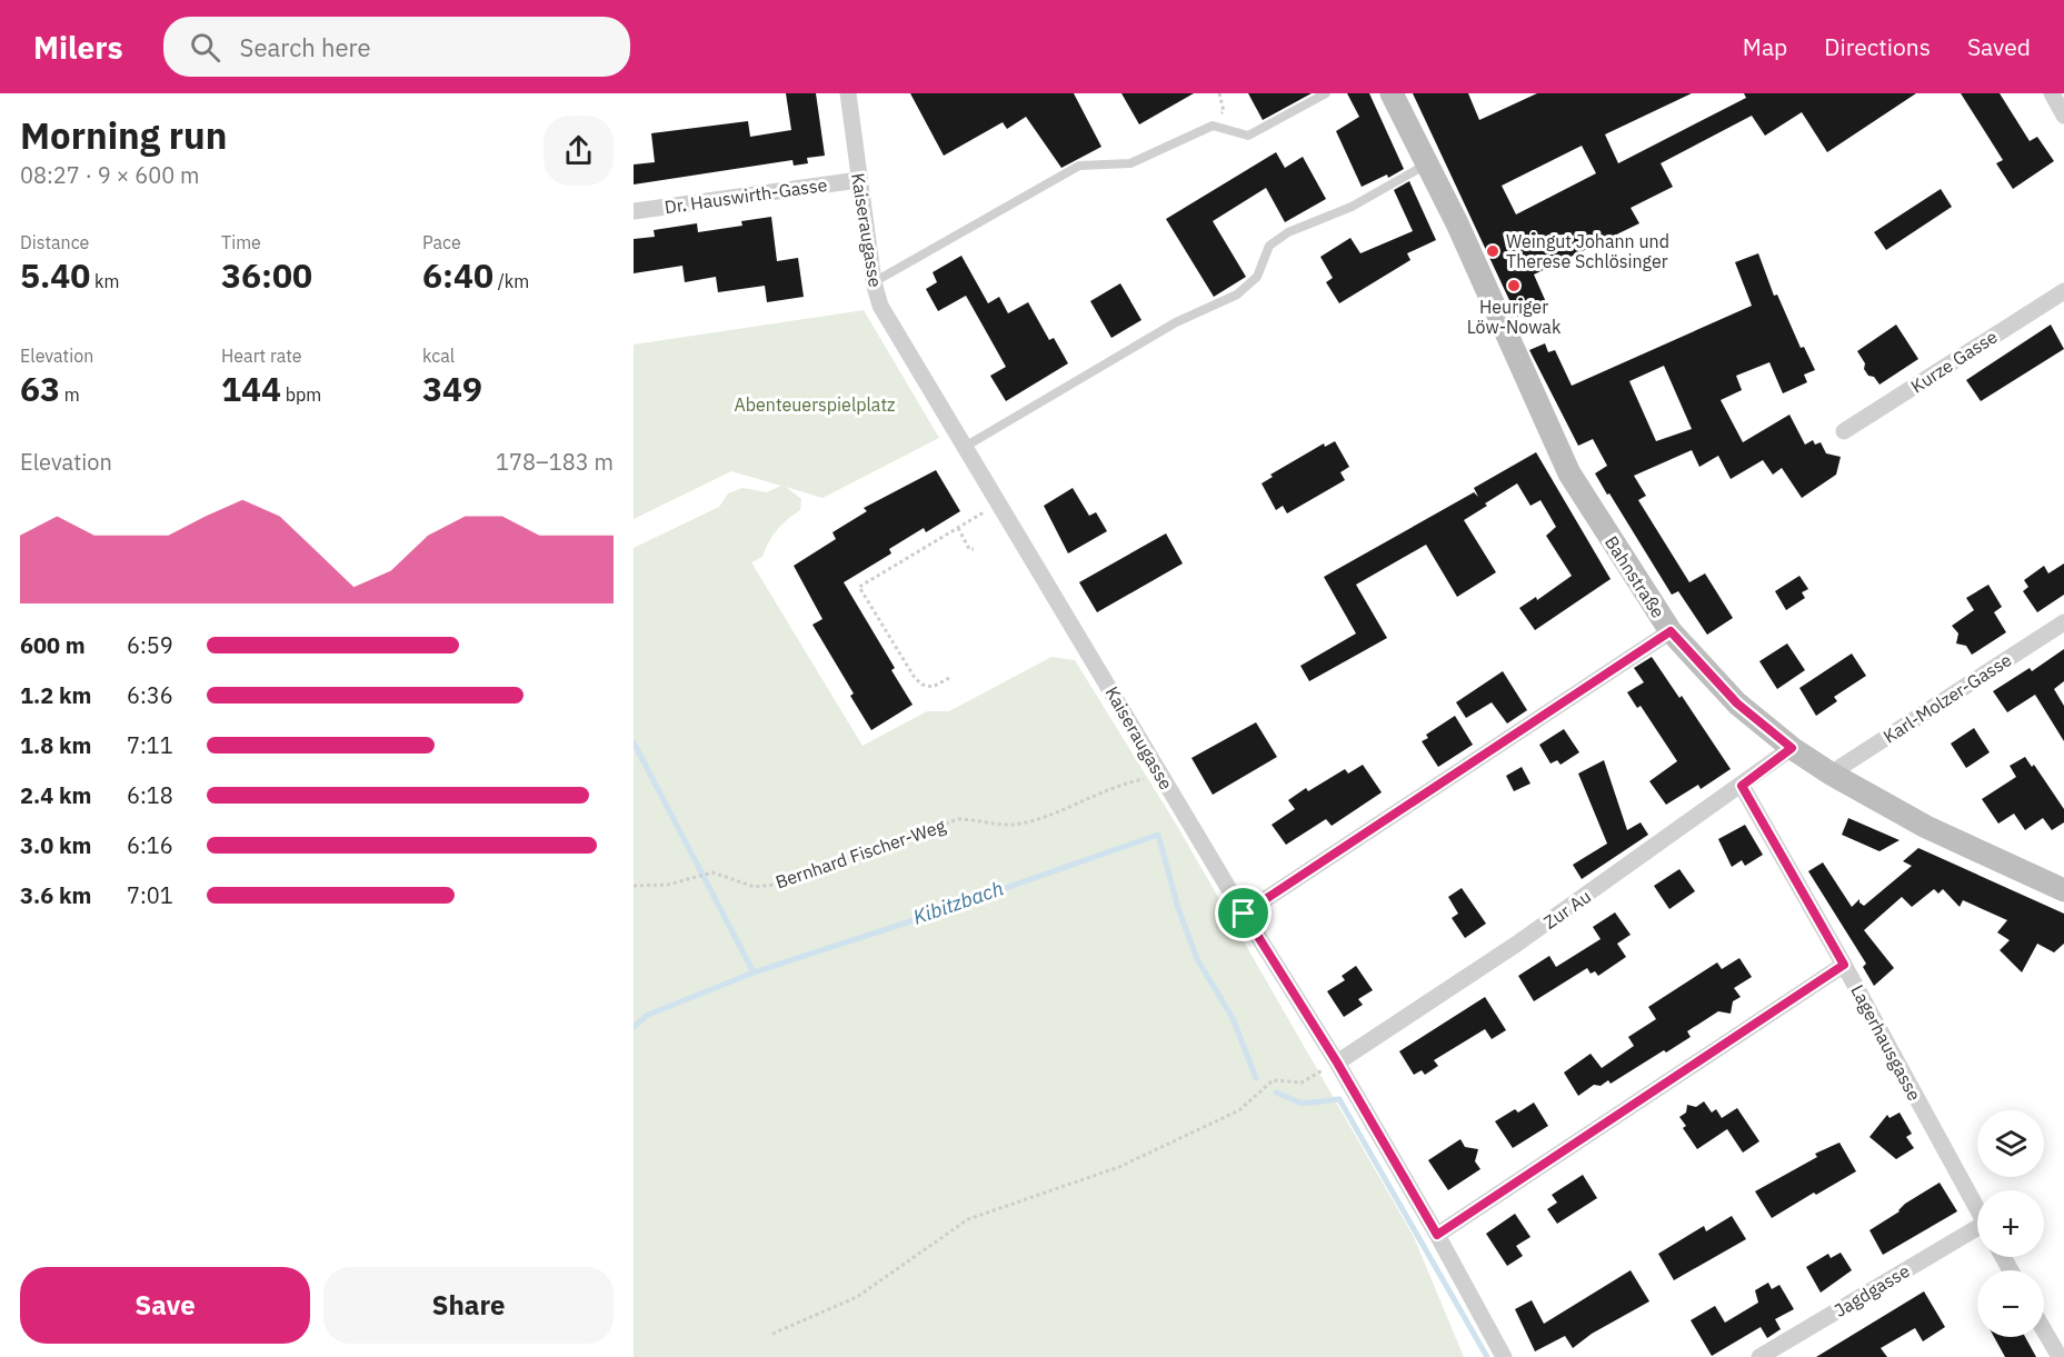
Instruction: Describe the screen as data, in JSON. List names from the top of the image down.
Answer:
{
  "streets": {
    "main road": ["Bahnstraße"],
    "street": [
      "Dr. Hauswirth-Gasse",
      "Kaiseraugasse",
      "Kurze Gasse",
      "Karl-Molzer-Gasse",
      "Zur Au",
      "Lagerhausgasse",
      "Jagdgasse"
    ],
    "path": ["Bernhard Fischer-Weg"]
  },
  "crossings": [
    ["Dr. Hauswirth-Gasse", "Kaiseraugasse"],
    ["Kaiseraugasse", "Bernhard Fischer-Weg"],
    ["Kaiseraugasse", "Zur Au"],
    ["Bahnstraße", "Karl-Molzer-Gasse"],
    ["Bahnstraße", "Zur Au"],
    ["Zur Au", "Lagerhausgasse"]
  ],
  "water": ["Kibitzbach"],
  "parks": ["Abenteuerspielplatz"],
  "places": ["Weingut Johann und Therese Schlösinger", "Heuriger Löw-Nowak"],
  "page": {
    "header": "Milers",
    "search": "Search here",
    "nav": ["Map", "Directions", "Saved"],
    "heading": ["Morning run", "08:27 · 9 × 600 m"],
    "stats": [
      ["Distance", "5.40 km"],
      ["Time", "36:00"],
      ["Pace", "6:40 /km"],
      ["Elevation", "63 m"],
      ["Heart rate", "144 bpm"],
      ["kcal", "349"]
    ],
    "chart": ["Elevation", "178–183 m"],
    "list": [
      {
        "name": "600 m",
        "note": "6:59"
      },
      {
        "name": "1.2 km",
        "note": "6:36"
      },
      {
        "name": "1.8 km",
        "note": "7:11"
      },
      {
        "name": "2.4 km",
        "note": "6:18"
      },
      {
        "name": "3.0 km",
        "note": "6:16"
      },
      {
        "name": "3.6 km",
        "note": "7:01"
      }
    ],
    "map_buttons": ["+", "−"],
    "buttons": ["Save", "Share"]
  }
}
